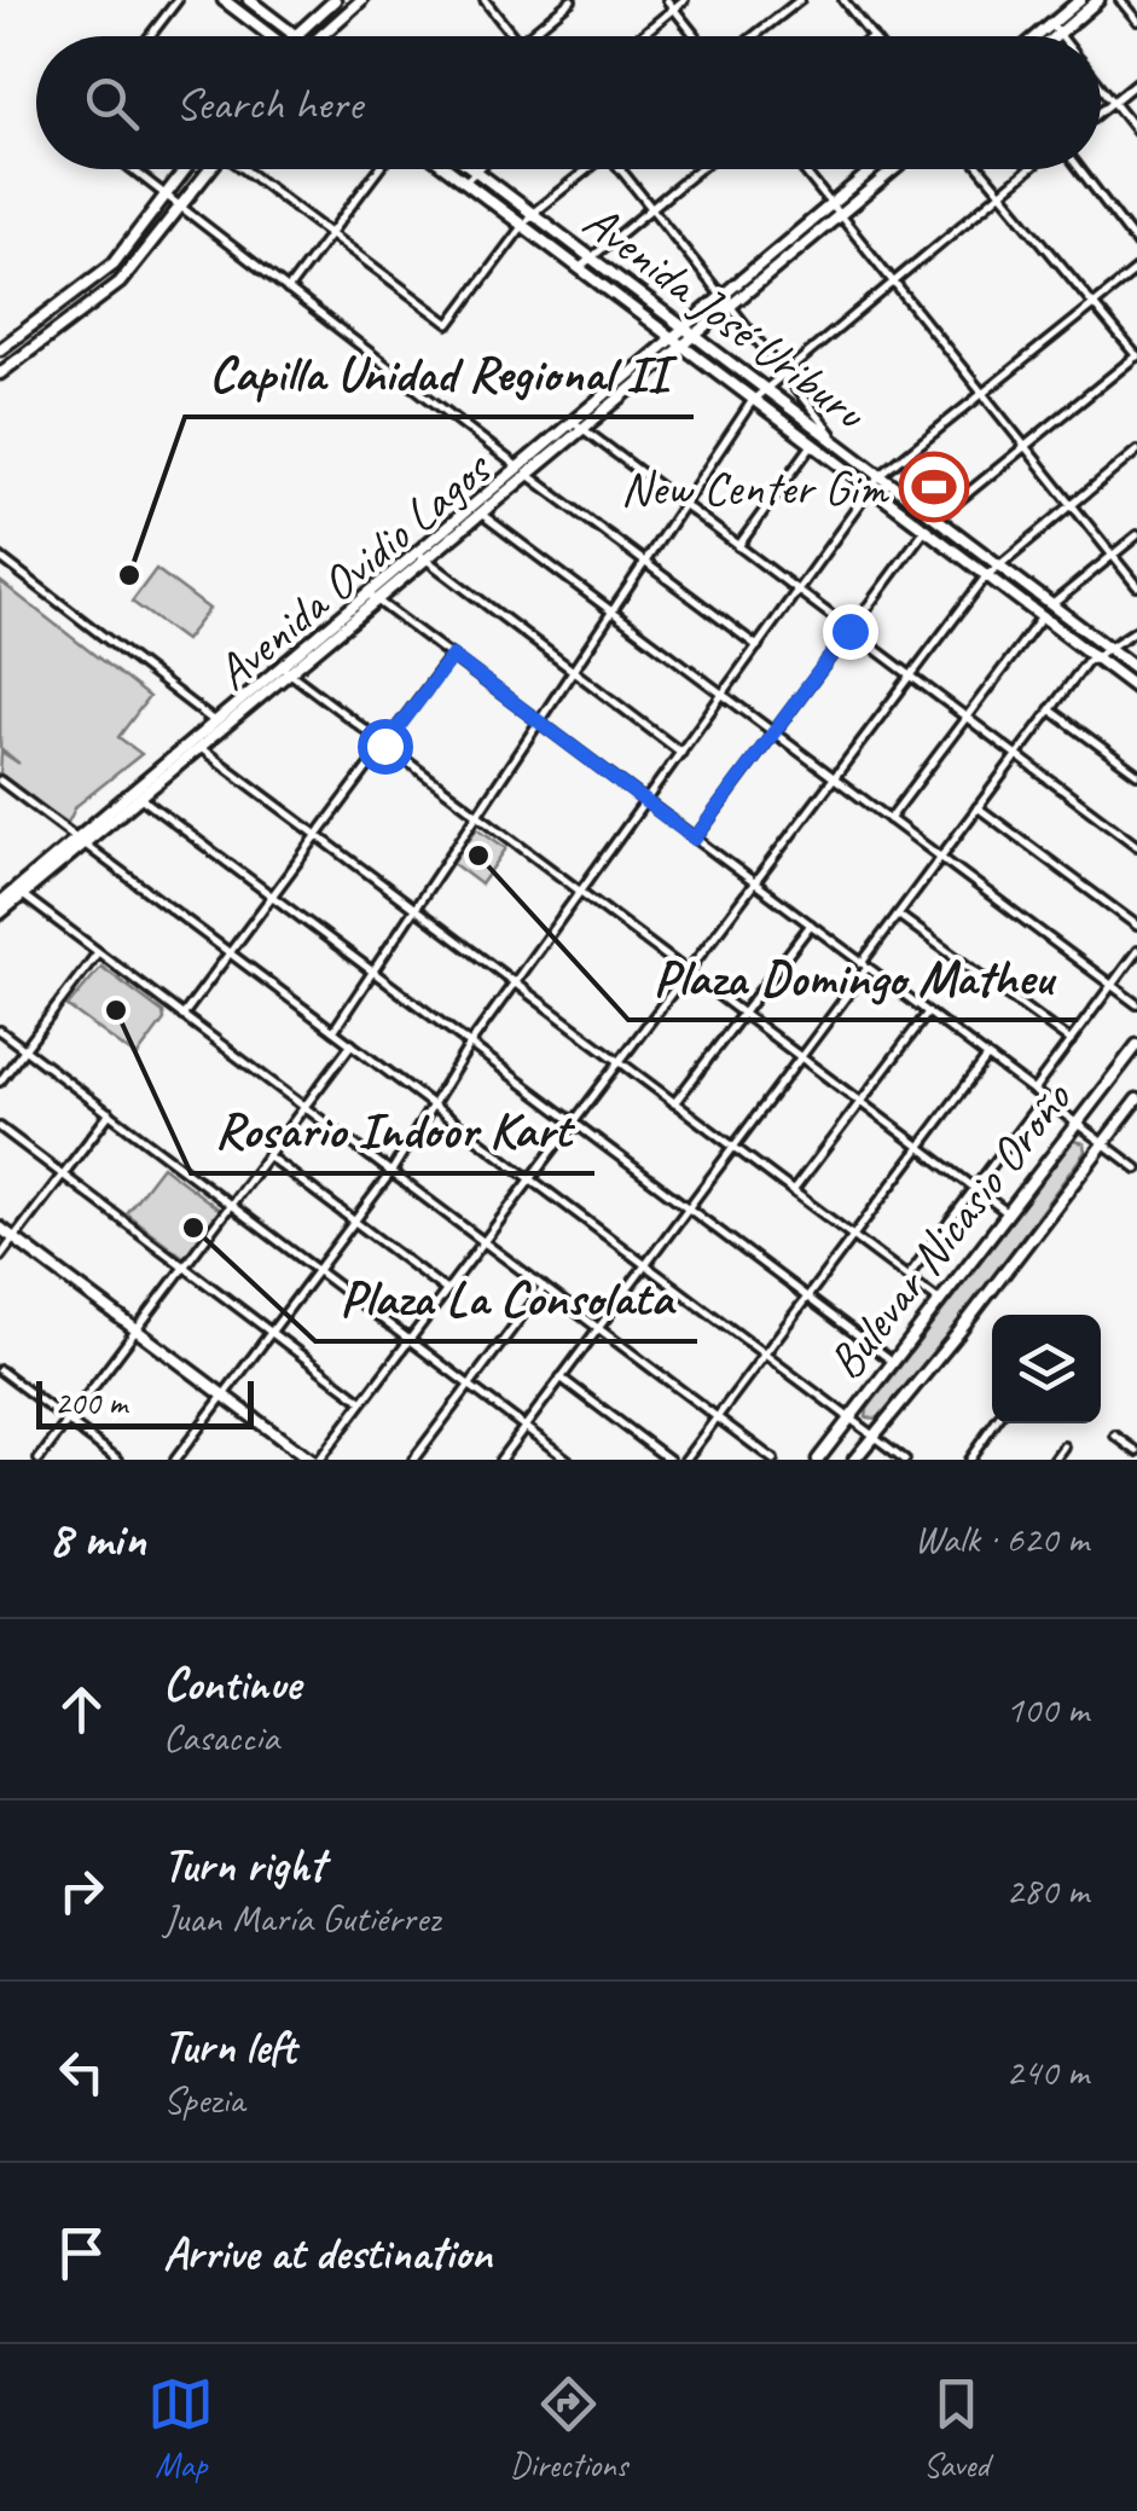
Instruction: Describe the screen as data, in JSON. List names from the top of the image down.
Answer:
{
  "streets": {
    "main road": ["Avenida José Uriburu", "Avenida Ovidio Lagos", "Bulevar Nicasio Oroño"]
  },
  "crossings": [
    ["Avenida José Uriburu", "Avenida Ovidio Lagos"]
  ],
  "places": {
    "sports": ["New Center Gim"],
    "other": [
      "Capilla Unidad Regional II",
      "Plaza Domingo Matheu",
      "Rosario Indoor Kart",
      "Plaza La Consolata"
    ]
  },
  "scale_bar": "200 m",
  "page": {
    "search": "Search here",
    "scale": "200 m",
    "heading": ["8 min", "Walk · 620 m"],
    "list": [
      ["Continue", "Casaccia", "100 m"],
      ["Turn right", "Juan María Gutiérrez", "280 m"],
      ["Turn left", "Spezia", "240 m"],
      "Arrive at destination"
    ],
    "nav": ["Map", "Directions", "Saved"]
  }
}
